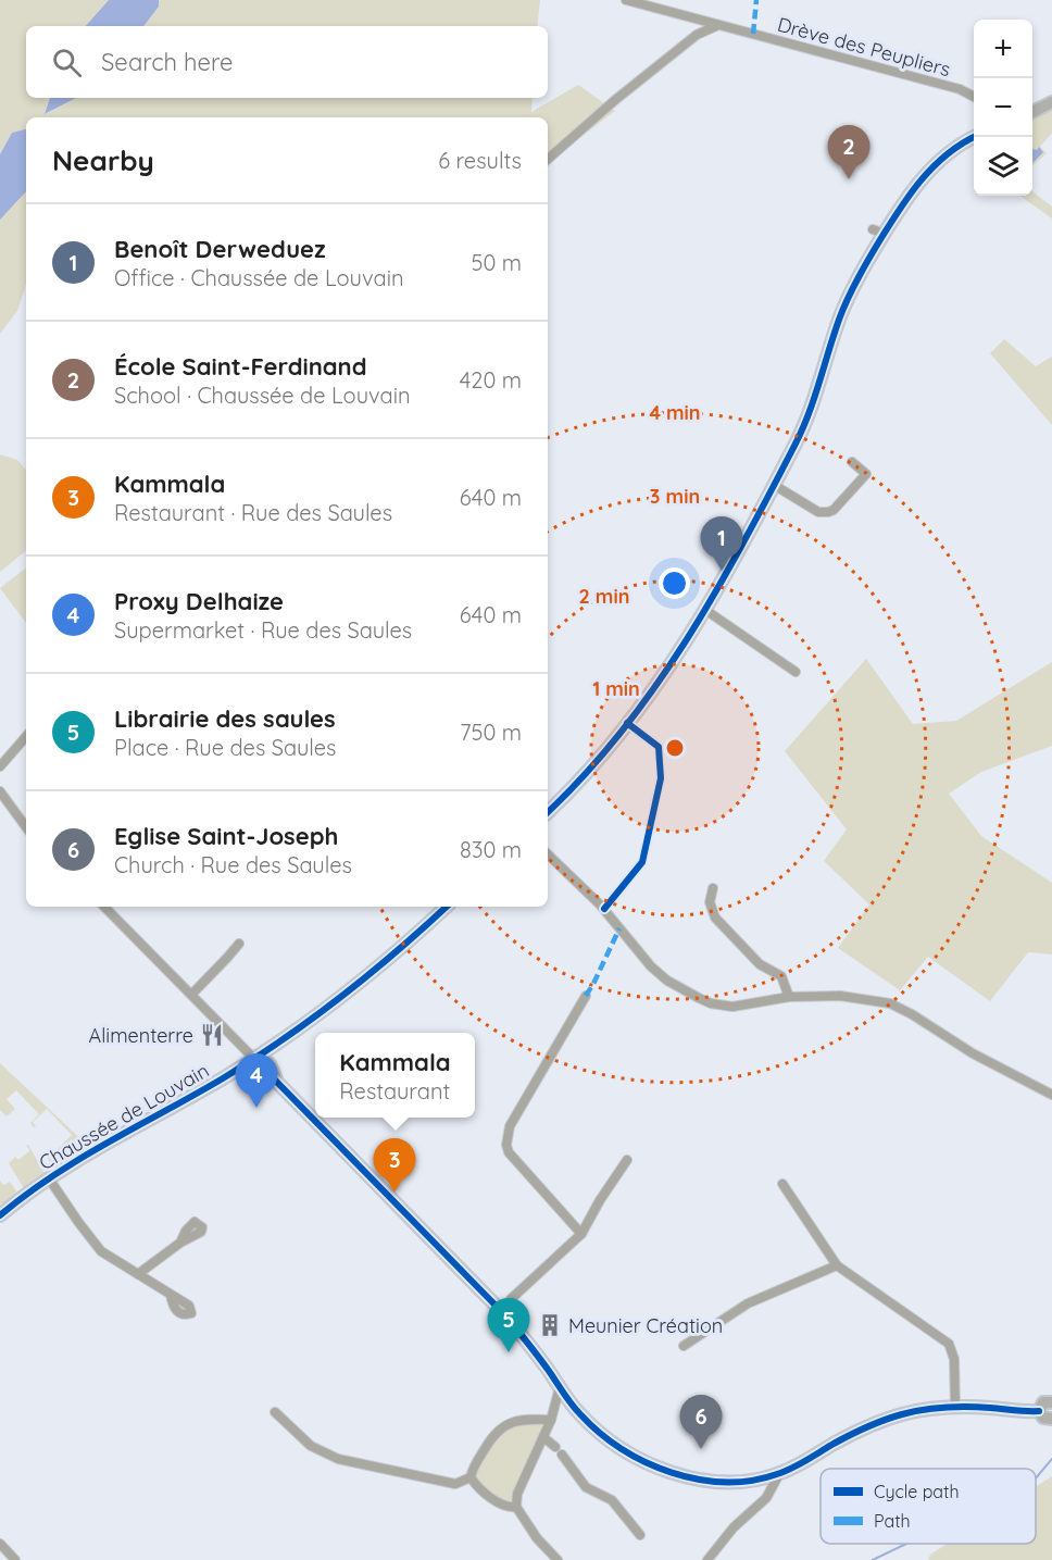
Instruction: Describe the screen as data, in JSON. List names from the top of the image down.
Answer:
{
  "streets": {
    "main road": ["Chaussée de Louvain"],
    "street": ["Drève des Peupliers"]
  },
  "places": {
    "restaurant": ["Alimenterre"],
    "building": ["Meunier Création"]
  },
  "legend": ["Cycle path", "Path"],
  "page": {
    "map_buttons": ["+", "−"],
    "search": "Search here",
    "heading": ["Nearby", "6 results"],
    "pins": [
      "2",
      "1",
      "4",
      "3",
      "5",
      "6"
    ],
    "list": [
      {
        "mark": "1",
        "name": "Benoît Derweduez",
        "note": "Office · Chaussée de Louvain",
        "value": "50 m"
      },
      {
        "mark": "2",
        "name": "École Saint-Ferdinand",
        "note": "School · Chaussée de Louvain",
        "value": "420 m"
      },
      {
        "mark": "3",
        "name": "Kammala",
        "note": "Restaurant · Rue des Saules",
        "value": "640 m"
      },
      {
        "mark": "4",
        "name": "Proxy Delhaize",
        "note": "Supermarket · Rue des Saules",
        "value": "640 m"
      },
      {
        "mark": "5",
        "name": "Librairie des saules",
        "note": "Place · Rue des Saules",
        "value": "750 m"
      },
      {
        "mark": "6",
        "name": "Eglise Saint-Joseph",
        "note": "Church · Rue des Saules",
        "value": "830 m"
      }
    ],
    "popup": ["Kammala", "Restaurant"]
  },
  "rings": [
    "4 min",
    "3 min",
    "2 min",
    "1 min"
  ]
}
